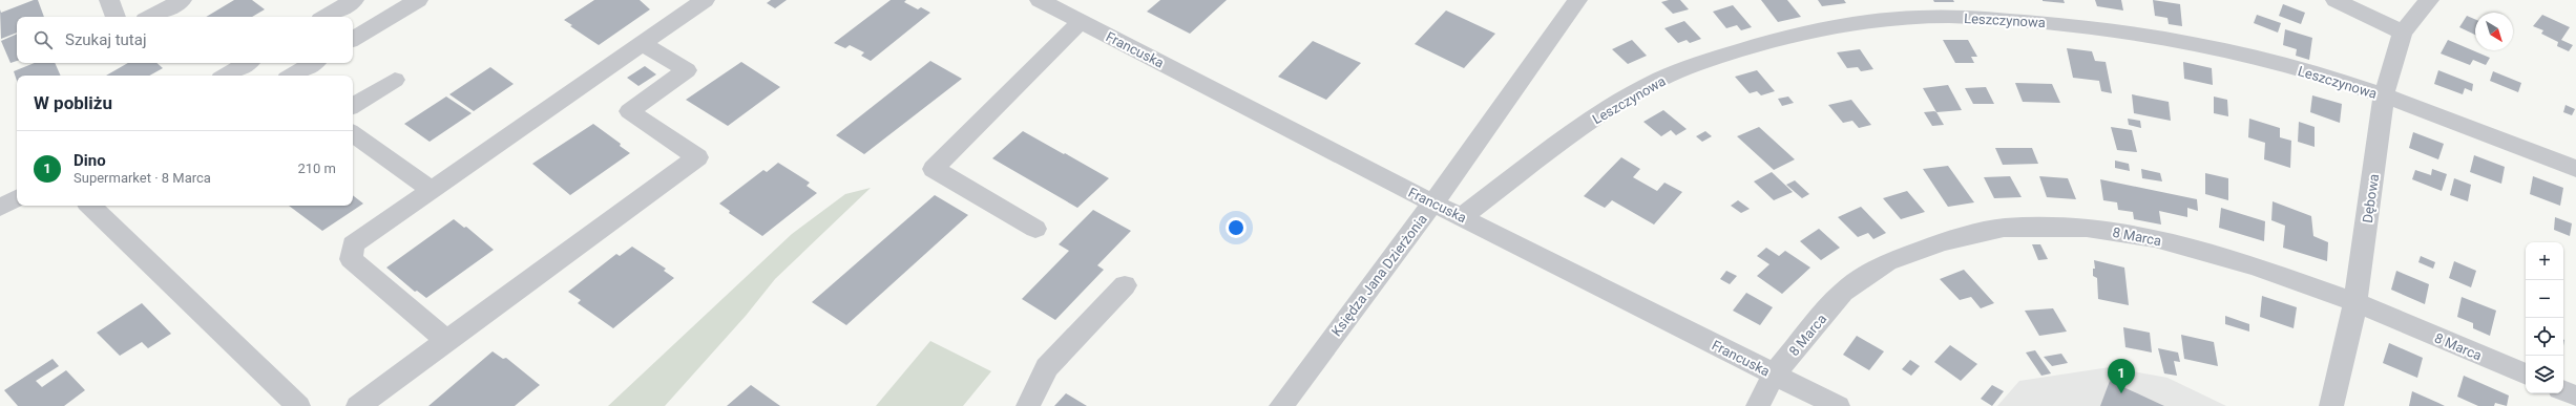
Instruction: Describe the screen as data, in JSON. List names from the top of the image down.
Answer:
{
  "streets": {
    "street": [
      "Leszczynowa",
      "Francuska",
      "Dębowa",
      "8 Marca",
      "Księdza Jana Dzierżonia"
    ]
  },
  "crossings": [
    ["Leszczynowa", "Francuska"],
    ["Leszczynowa", "Dębowa"],
    ["Francuska", "8 Marca"],
    ["Francuska", "Księdza Jana Dzierżonia"],
    ["Dębowa", "8 Marca"]
  ],
  "north": "bottom right",
  "page": {
    "search": "Szukaj tutaj",
    "heading": "W pobliżu",
    "list": [
      {
        "mark": "1",
        "name": "Dino",
        "note": "Supermarket · 8 Marca",
        "value": "210 m"
      }
    ],
    "map_buttons": ["+", "−"],
    "pins": "1"
  }
}
